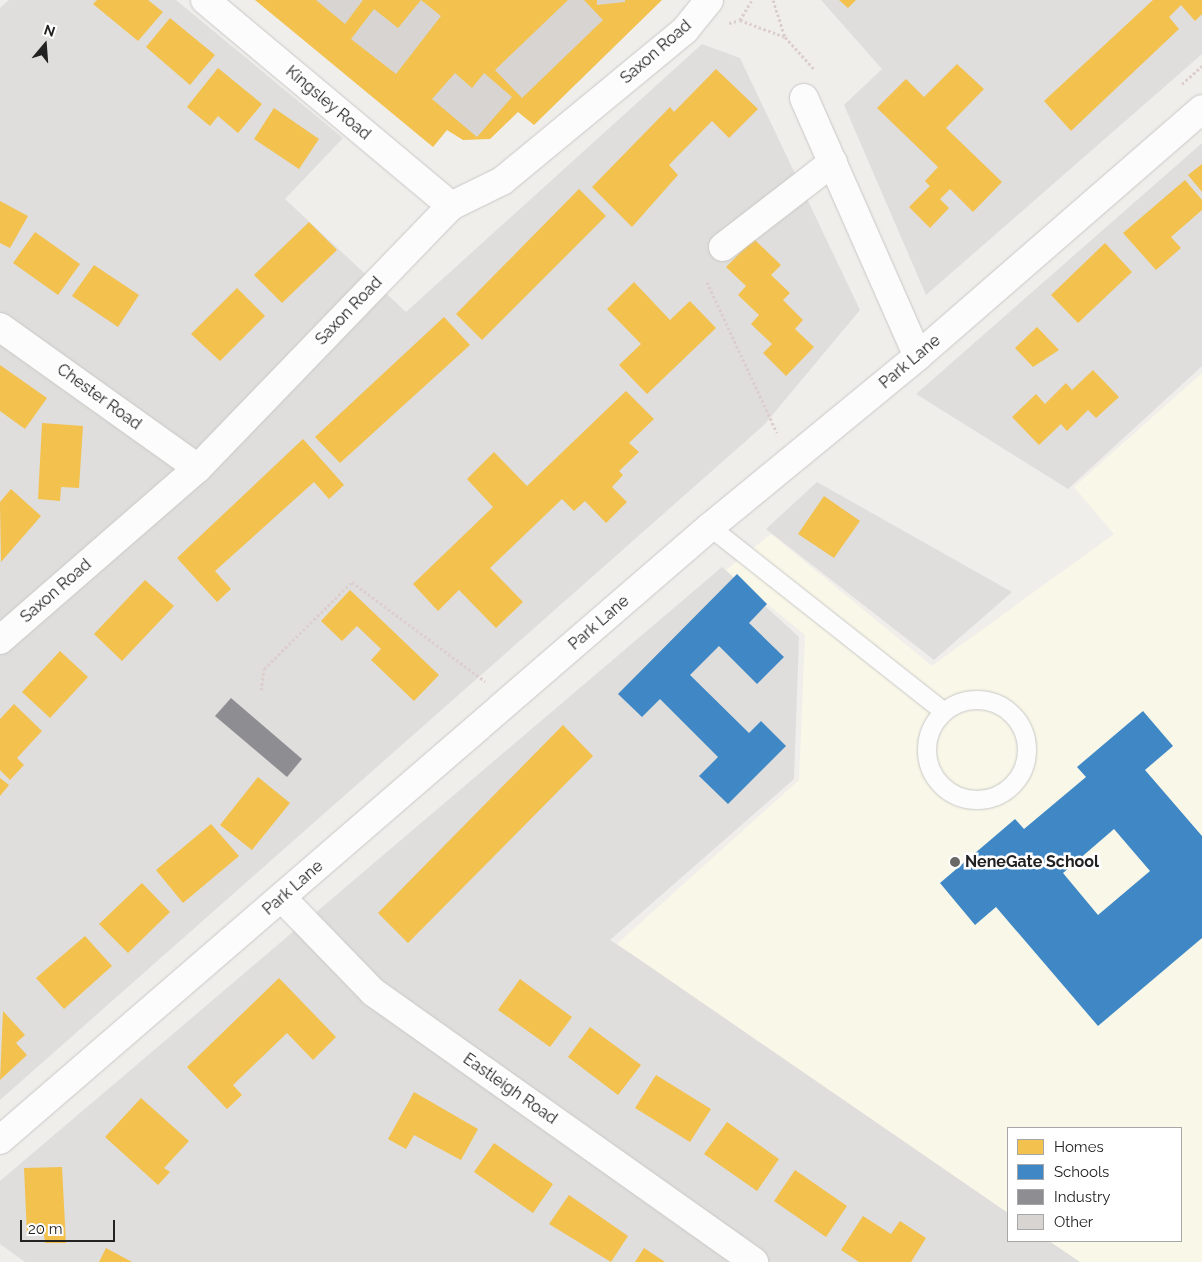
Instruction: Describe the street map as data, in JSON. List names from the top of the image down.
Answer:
{
  "streets": {
    "street": [
      "Saxon Road",
      "Kingsley Road",
      "Park Lane",
      "Chester Road",
      "Eastleigh Road"
    ]
  },
  "crossings": [
    ["Saxon Road", "Kingsley Road"],
    ["Saxon Road", "Chester Road"],
    ["Park Lane", "Eastleigh Road"]
  ],
  "places": ["NeneGate School"],
  "legend": [
    "Homes",
    "Schools",
    "Industry",
    "Other"
  ],
  "scale_bar": "20 m",
  "north": "top"
}
